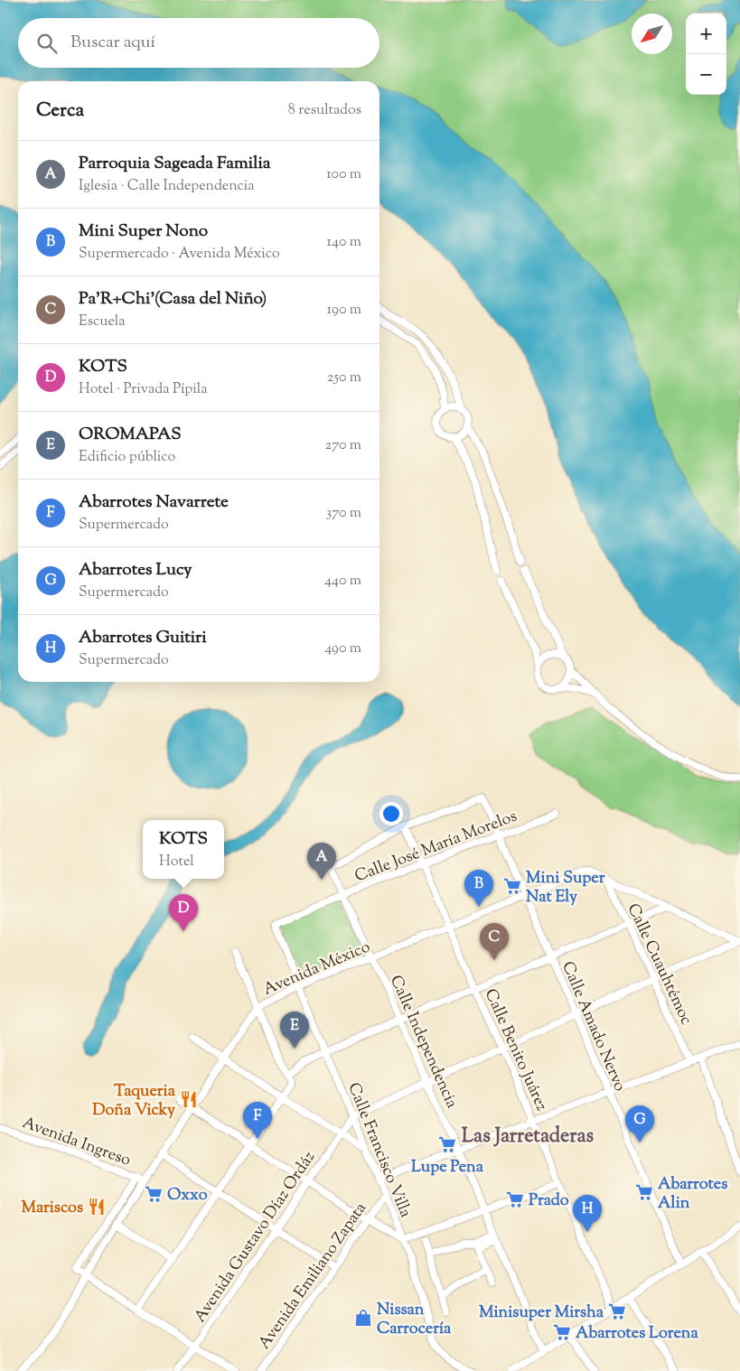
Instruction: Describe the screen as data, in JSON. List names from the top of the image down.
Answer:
{
  "streets": {
    "street": [
      "Calle José María Morelos",
      "Calle Cuauhtémoc",
      "Avenida México",
      "Calle Amado Nervo",
      "Calle Independencia",
      "Calle Benito Juárez",
      "Avenida Ingreso",
      "Calle Francisco Villa",
      "Avenida Gustavo Díaz Ordáz",
      "Avenida Emiliano Zapata"
    ]
  },
  "crossings": [
    ["Calle José María Morelos", "Calle Amado Nervo"],
    ["Calle José María Morelos", "Calle Independencia"],
    ["Calle José María Morelos", "Calle Benito Juárez"],
    ["Calle José María Morelos", "Calle Francisco Villa"],
    ["Calle Cuauhtémoc", "Avenida México"],
    ["Avenida México", "Calle Amado Nervo"],
    ["Avenida México", "Calle Independencia"],
    ["Avenida México", "Calle Benito Juárez"],
    ["Avenida México", "Avenida Ingreso"],
    ["Avenida México", "Calle Francisco Villa"],
    ["Calle Amado Nervo", "Calle Independencia"],
    ["Calle Amado Nervo", "Calle Benito Juárez"],
    ["Calle Independencia", "Calle Benito Juárez"],
    ["Calle Francisco Villa", "Avenida Gustavo Díaz Ordáz"],
    ["Calle Francisco Villa", "Avenida Emiliano Zapata"]
  ],
  "districts": ["Las Jarretaderas"],
  "places": {
    "supermarket": [
      "Mini Super Nat Ely",
      "Lupe Pena",
      "Abarrotes Alin",
      "Oxxo",
      "Prado",
      "Minisuper Mirsha",
      "Abarrotes Lorena"
    ],
    "restaurant": ["Taqueria Doña Vicky", "Mariscos"],
    "shop": ["Nissan Carrocería"]
  },
  "north": "bottom left",
  "page": {
    "map_buttons": ["+", "−"],
    "search": "Buscar aquí",
    "heading": ["Cerca", "8 resultados"],
    "list": [
      {
        "mark": "A",
        "name": "Parroquia Sageada Familia",
        "note": "Iglesia · Calle Independencia",
        "value": "100 m"
      },
      {
        "mark": "B",
        "name": "Mini Super Nono",
        "note": "Supermercado · Avenida México",
        "value": "140 m"
      },
      {
        "mark": "C",
        "name": "Pa'R+Chi'(Casa del Niño)",
        "note": "Escuela",
        "value": "190 m"
      },
      {
        "mark": "D",
        "name": "KOTS",
        "note": "Hotel · Privada Pípila",
        "value": "250 m"
      },
      {
        "mark": "E",
        "name": "OROMAPAS",
        "note": "Edificio público",
        "value": "270 m"
      },
      {
        "mark": "F",
        "name": "Abarrotes Navarrete",
        "note": "Supermercado",
        "value": "370 m"
      },
      {
        "mark": "G",
        "name": "Abarrotes Lucy",
        "note": "Supermercado",
        "value": "440 m"
      },
      {
        "mark": "H",
        "name": "Abarrotes Guitiri",
        "note": "Supermercado",
        "value": "490 m"
      }
    ],
    "popup": ["KOTS", "Hotel"],
    "pins": [
      "A",
      "B",
      "D",
      "C",
      "E",
      "F",
      "G",
      "H"
    ]
  }
}
